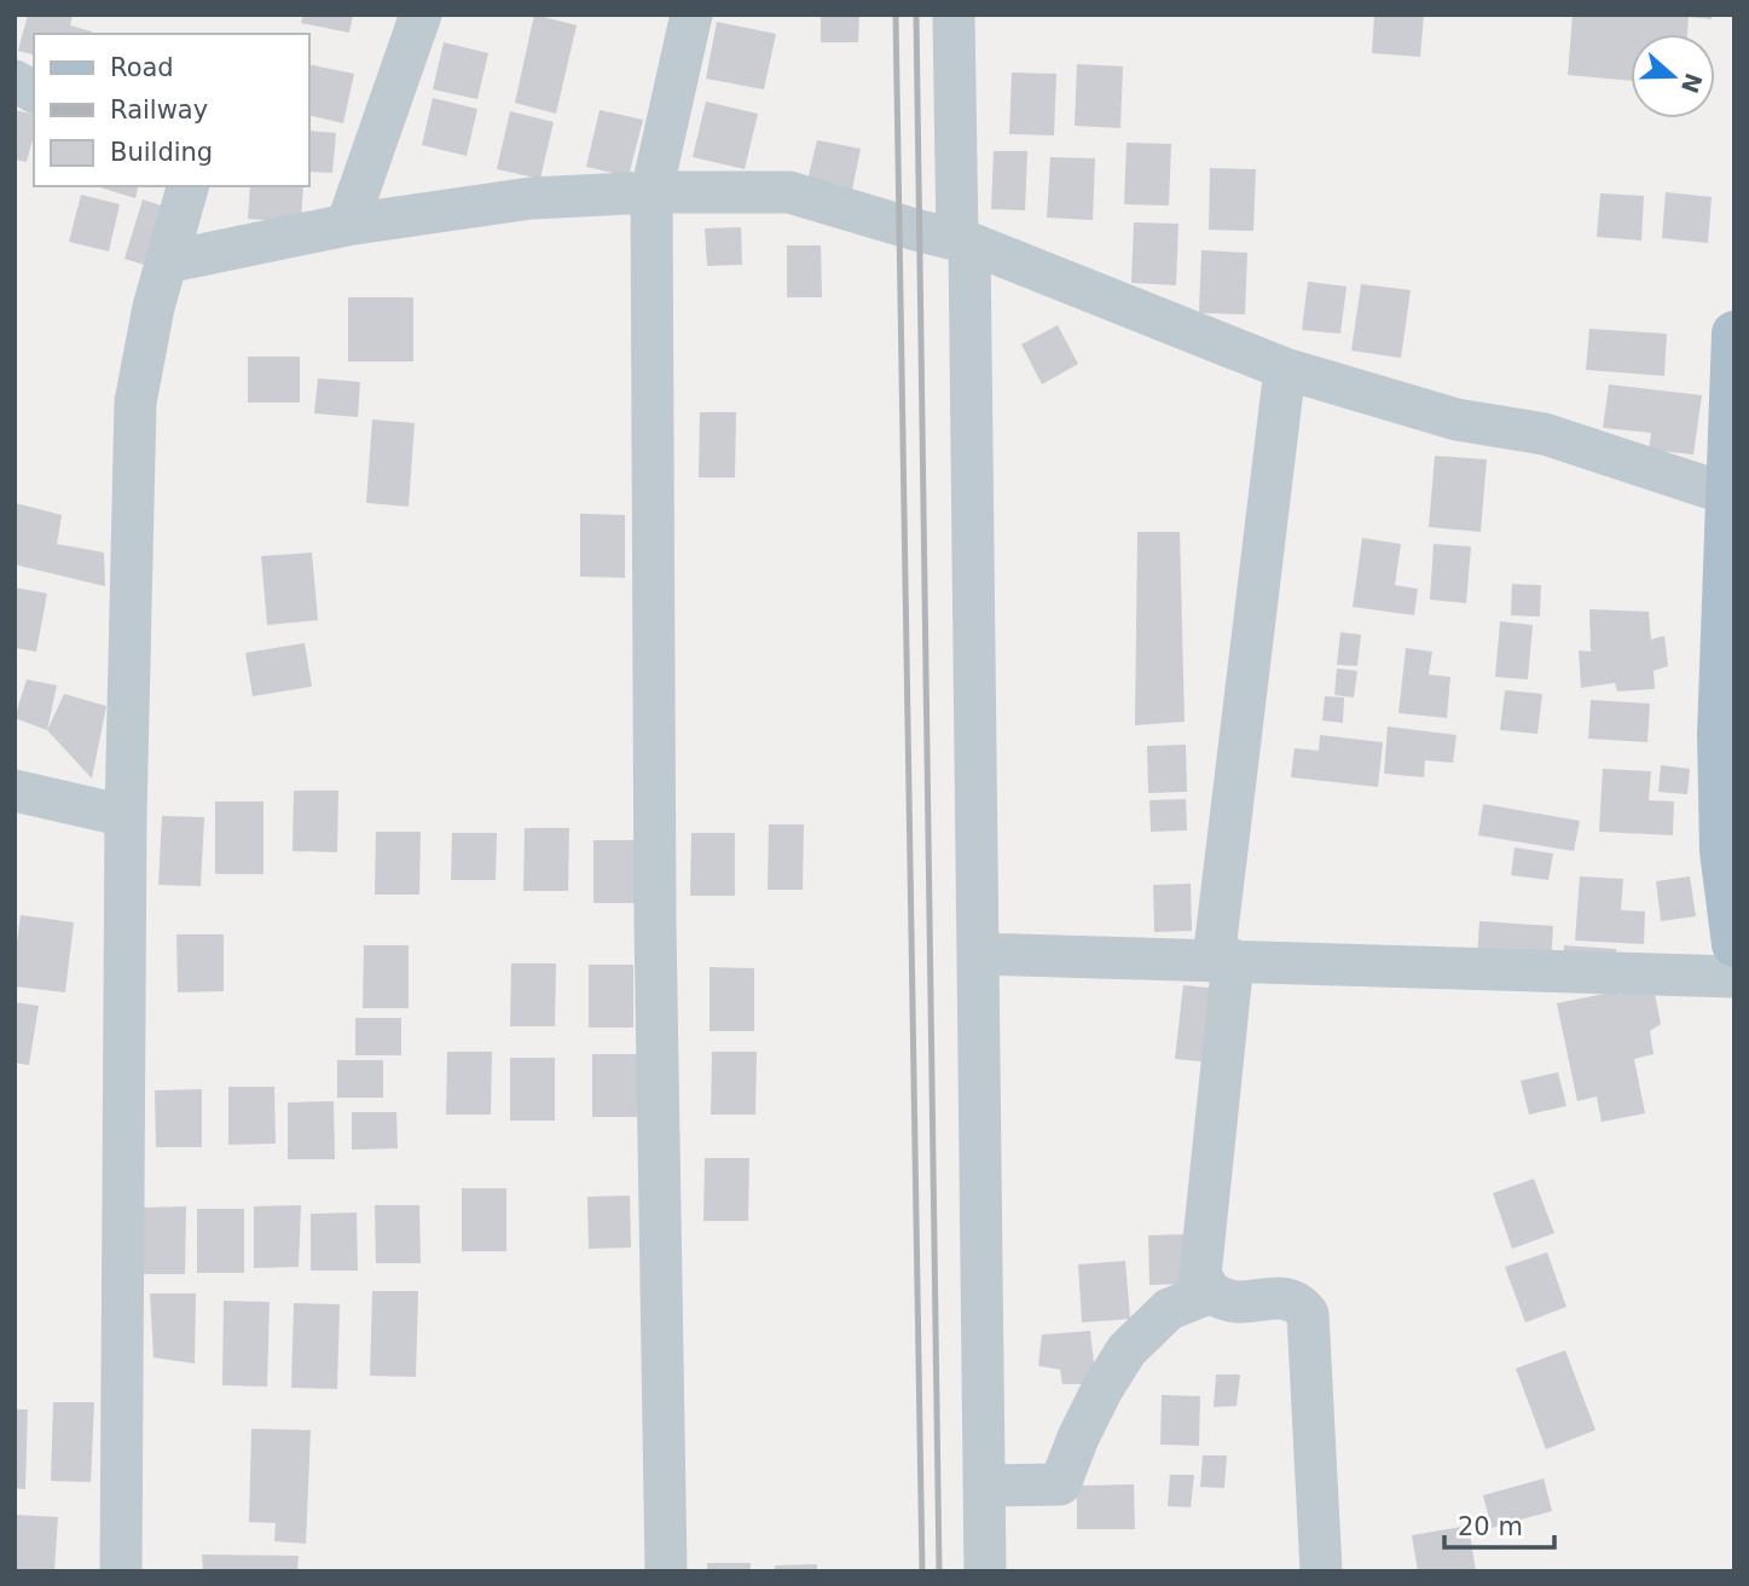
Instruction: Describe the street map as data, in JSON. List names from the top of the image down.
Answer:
{
  "legend": ["Road", "Railway", "Building"],
  "scale_bar": "20 m",
  "north": "right"
}
